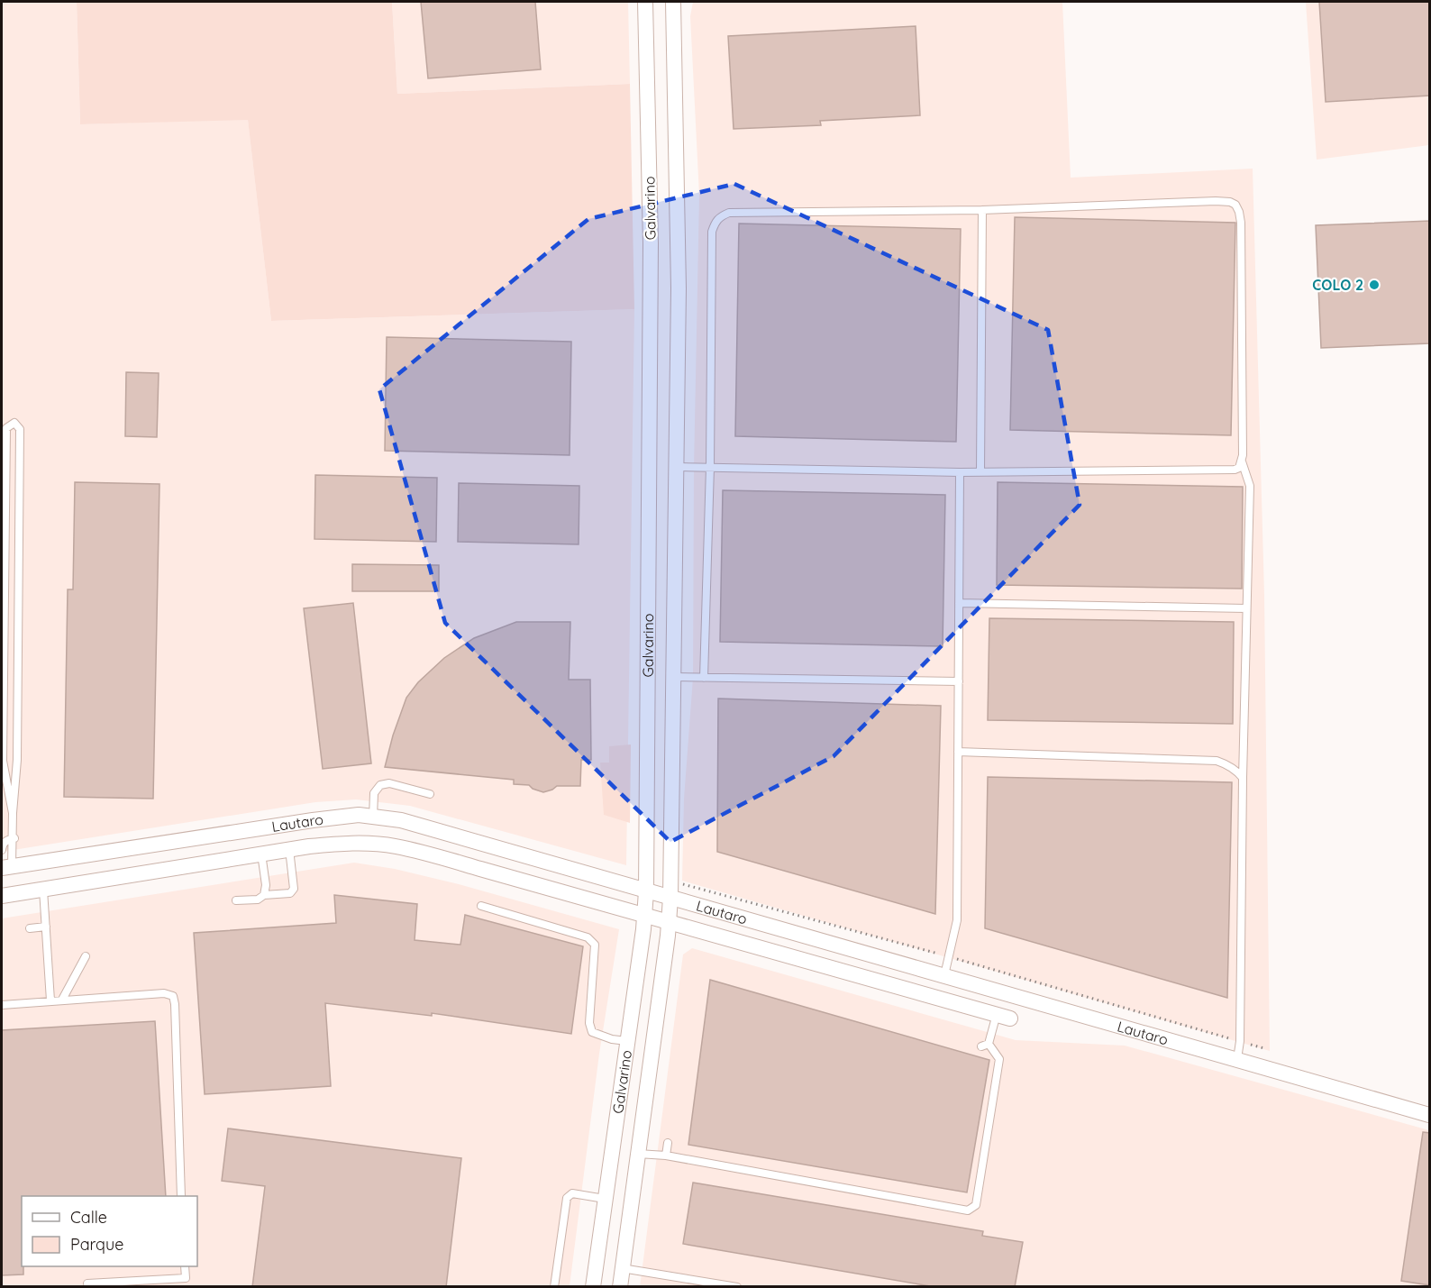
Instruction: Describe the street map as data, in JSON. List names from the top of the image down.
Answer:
{
  "streets": {
    "street": ["Galvarino", "Lautaro"]
  },
  "crossings": [
    ["Galvarino", "Lautaro"]
  ],
  "places": ["COLO 2"],
  "legend": ["Calle", "Parque"]
}
